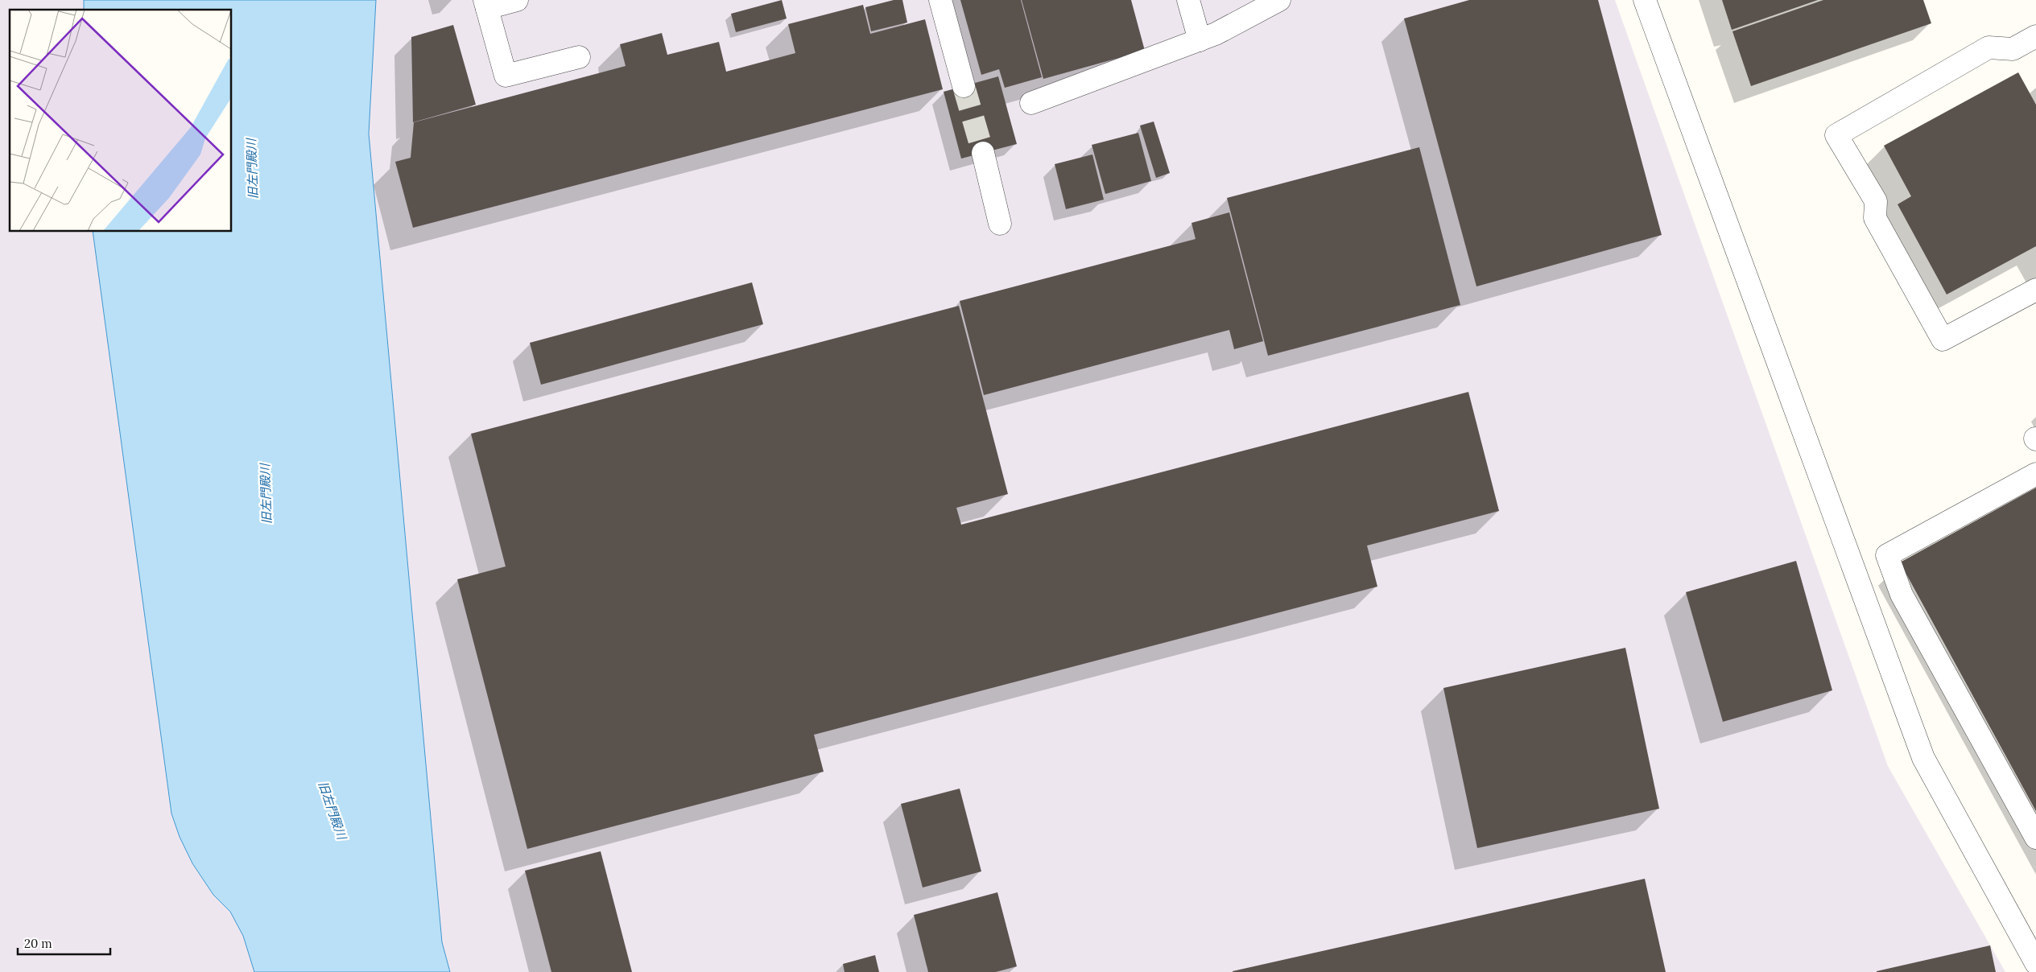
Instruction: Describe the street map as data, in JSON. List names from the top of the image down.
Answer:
{
  "water": ["旧左門殿川"],
  "scale_bar": "20 m"
}
